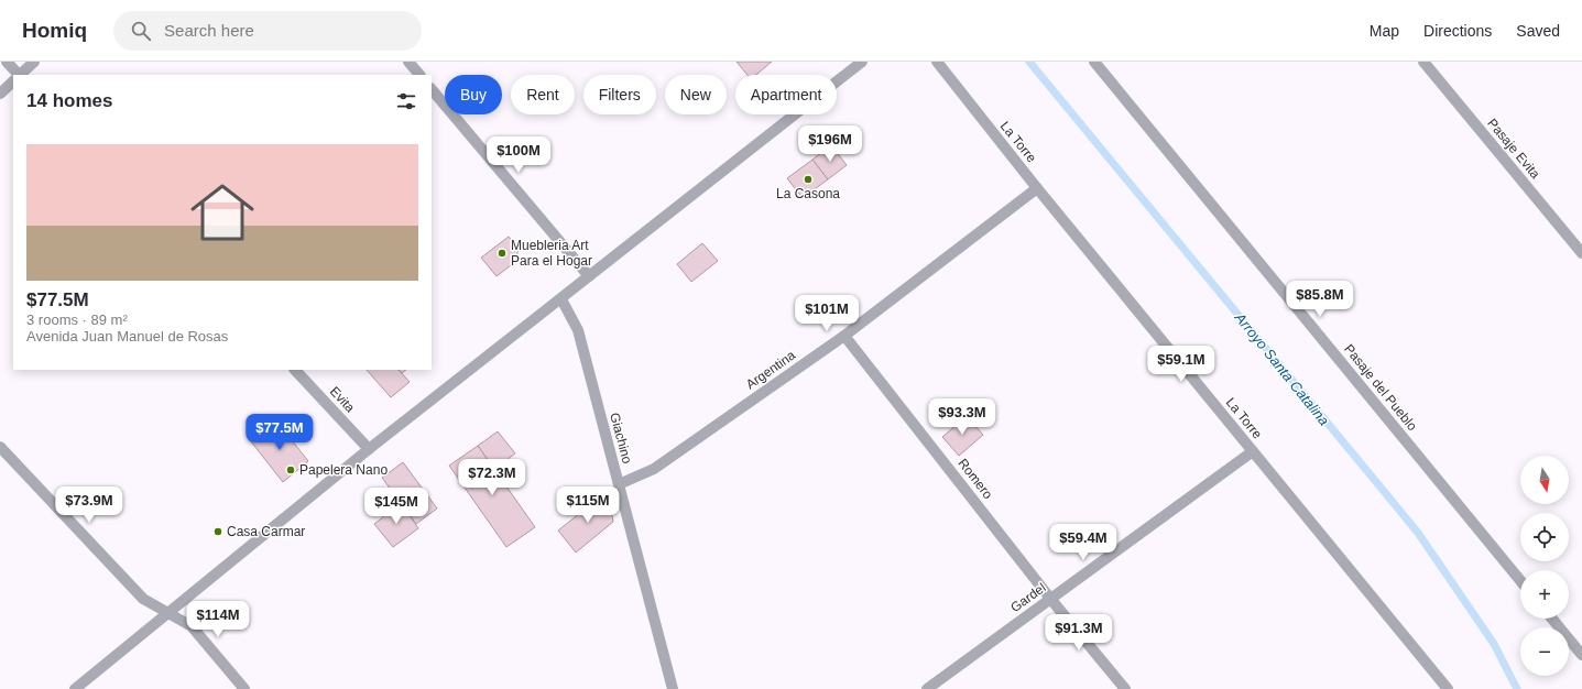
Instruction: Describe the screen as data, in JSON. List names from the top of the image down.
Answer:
{
  "streets": {
    "street": [
      "La Torre",
      "Pasaje Evita",
      "Argentina",
      "Pasaje del Pueblo",
      "Evita",
      "Giachino",
      "Romero",
      "Gardel"
    ]
  },
  "crossings": [
    ["La Torre", "Argentina"],
    ["La Torre", "Gardel"],
    ["Argentina", "Giachino"],
    ["Argentina", "Romero"],
    ["Romero", "Gardel"]
  ],
  "water": ["Arroyo Santa Catalina"],
  "places": [
    "La Casona",
    "Muebleria Art Para el Hogar",
    "Papelera Nano",
    "Casa Carmar"
  ],
  "north": "bottom",
  "page": {
    "header": "Homiq",
    "search": "Search here",
    "nav": ["Map", "Directions", "Saved"],
    "chip": [
      "Buy",
      "Rent",
      "Filters",
      "New",
      "Apartment"
    ],
    "heading": "14 homes",
    "price": [
      "$196M",
      "$100M",
      "$85.8M",
      "$101M",
      "$59.1M",
      "$93.3M",
      "$77.5M",
      "$72.3M",
      "$73.9M",
      "$115M",
      "$145M",
      "$59.4M",
      "$114M",
      "$91.3M"
    ],
    "list": [
      {
        "name": "$77.5M",
        "note": "3 rooms · 89 m² · Avenida Juan Manuel de Rosas"
      }
    ],
    "map_buttons": ["+", "−"]
  }
}
